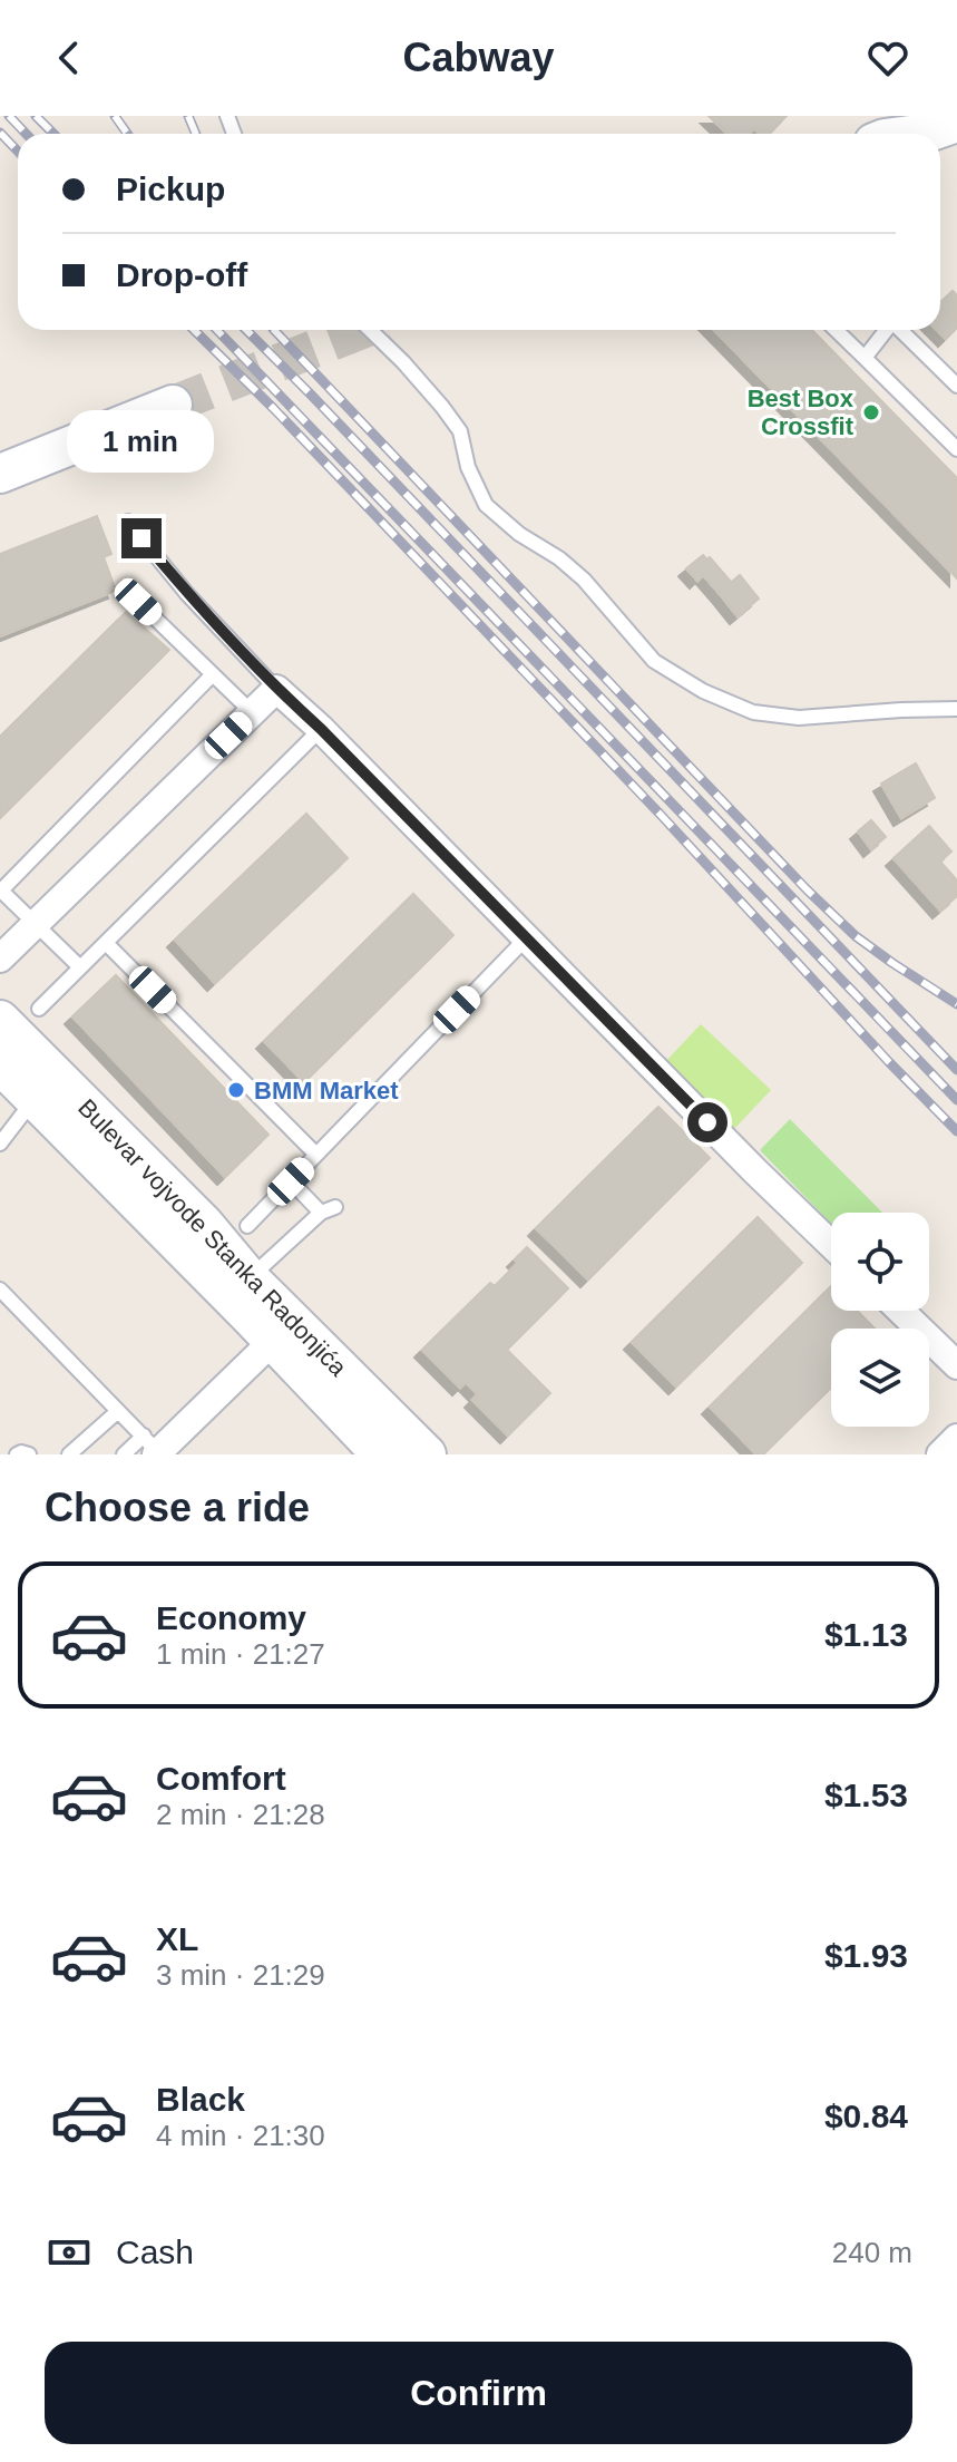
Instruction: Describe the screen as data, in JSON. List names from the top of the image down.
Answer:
{
  "streets": {
    "street": ["Bulevar vojvode Stanka Radonjića"]
  },
  "places": ["Best Box Crossfit", "BMM Market"],
  "page": {
    "header": "Cabway",
    "banner": ["Pickup", "Drop-off"],
    "bubble": "1 min",
    "heading": "Choose a ride",
    "list": [
      {
        "name": "Economy",
        "note": "1 min · 21:27",
        "value": "$1.13"
      },
      {
        "name": "Comfort",
        "note": "2 min · 21:28",
        "value": "$1.53"
      },
      {
        "name": "XL",
        "note": "3 min · 21:29",
        "value": "$1.93"
      },
      {
        "name": "Black",
        "note": "4 min · 21:30",
        "value": "$0.84"
      }
    ],
    "pay": ["Cash", "240 m"],
    "buttons": "Confirm"
  }
}
